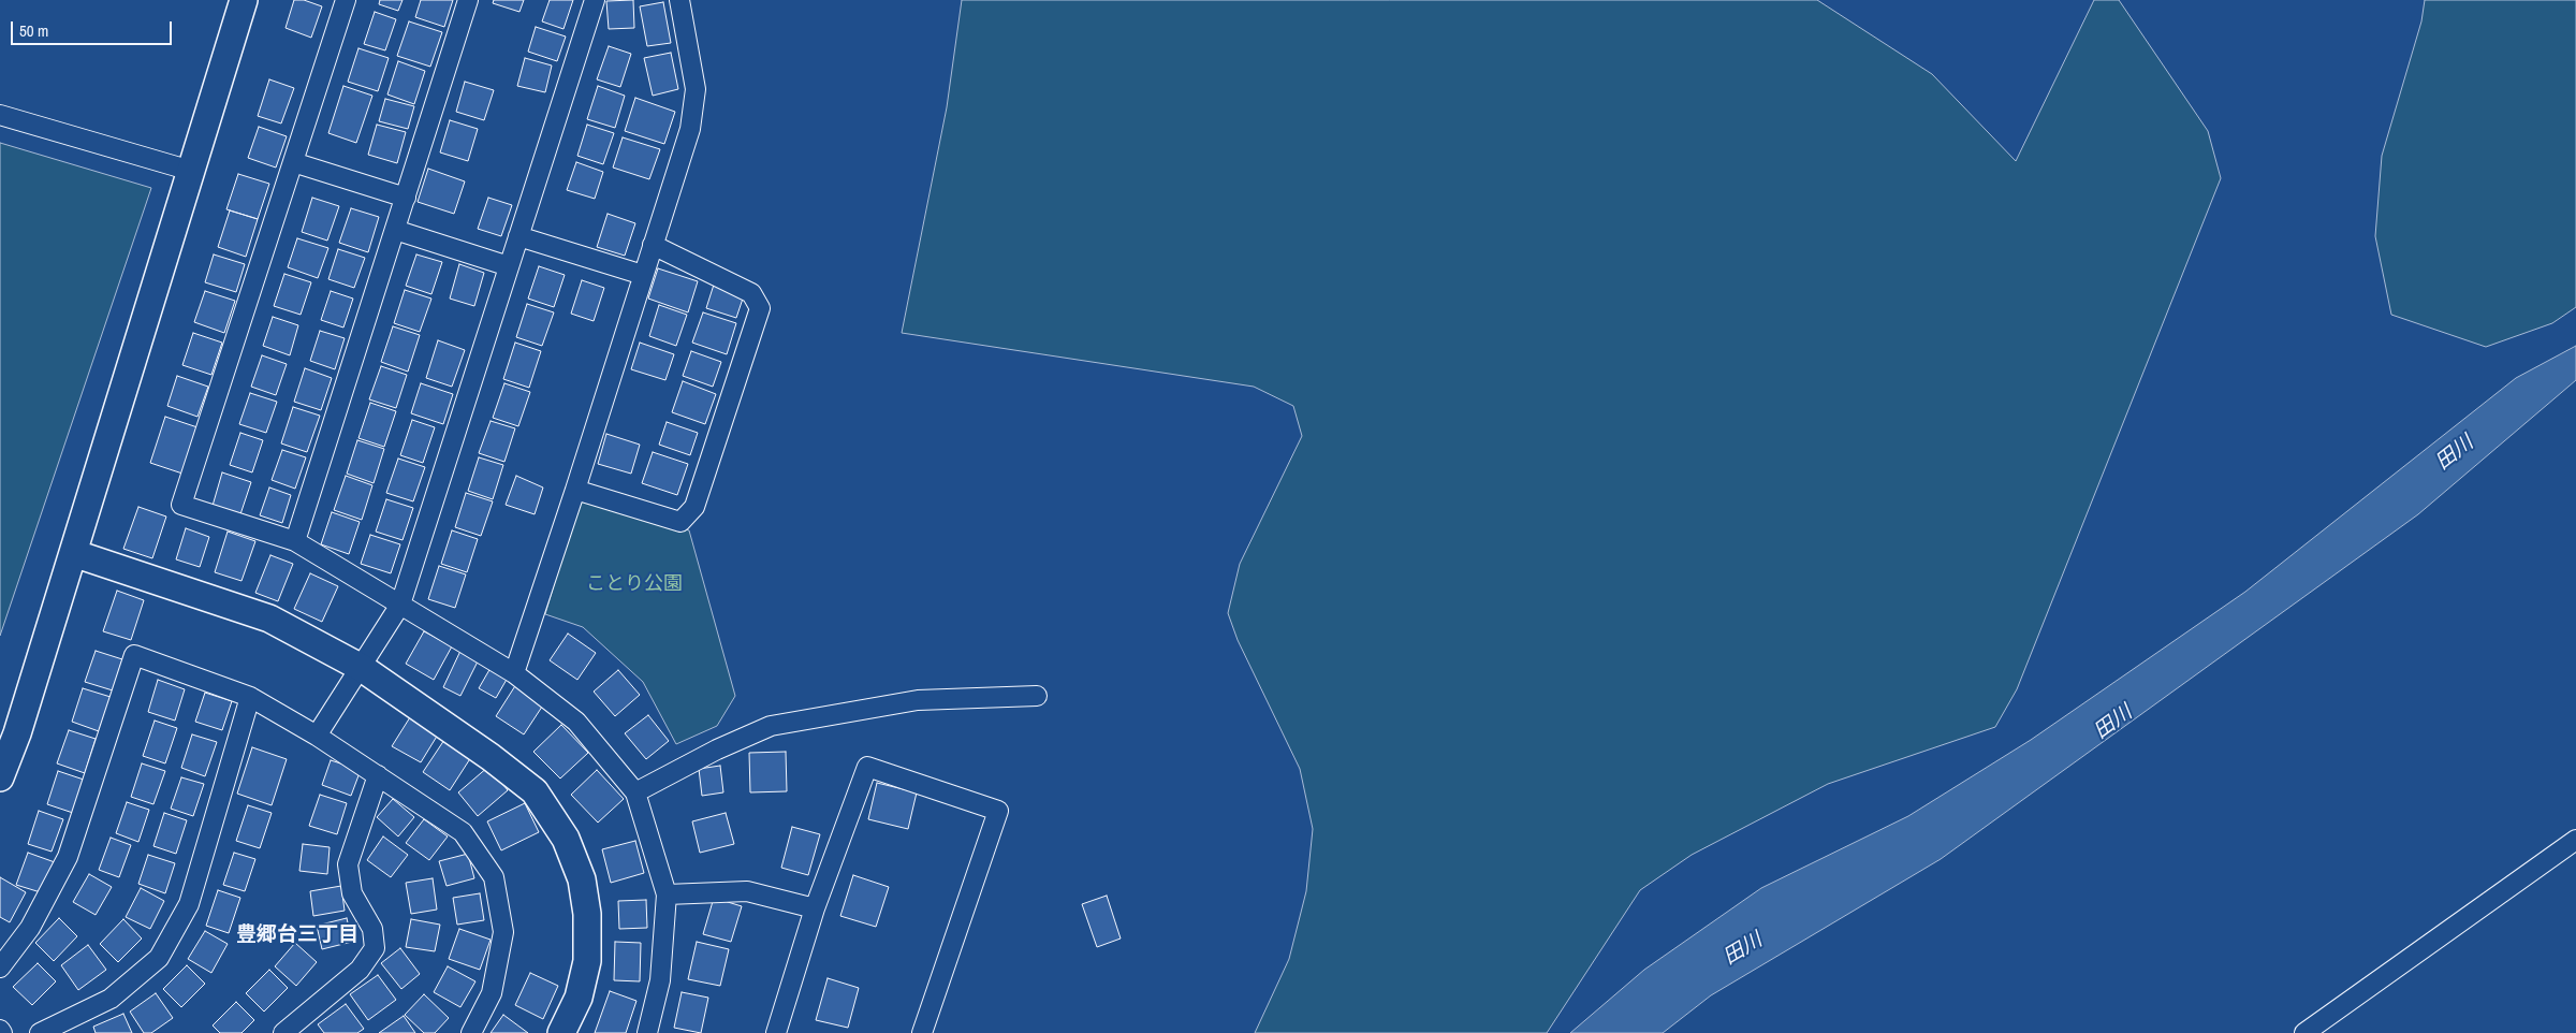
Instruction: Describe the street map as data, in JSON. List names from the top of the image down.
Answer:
{
  "districts": ["豊郷台三丁目"],
  "water": ["田川"],
  "parks": ["ことり公園"],
  "scale_bar": "50 m"
}
